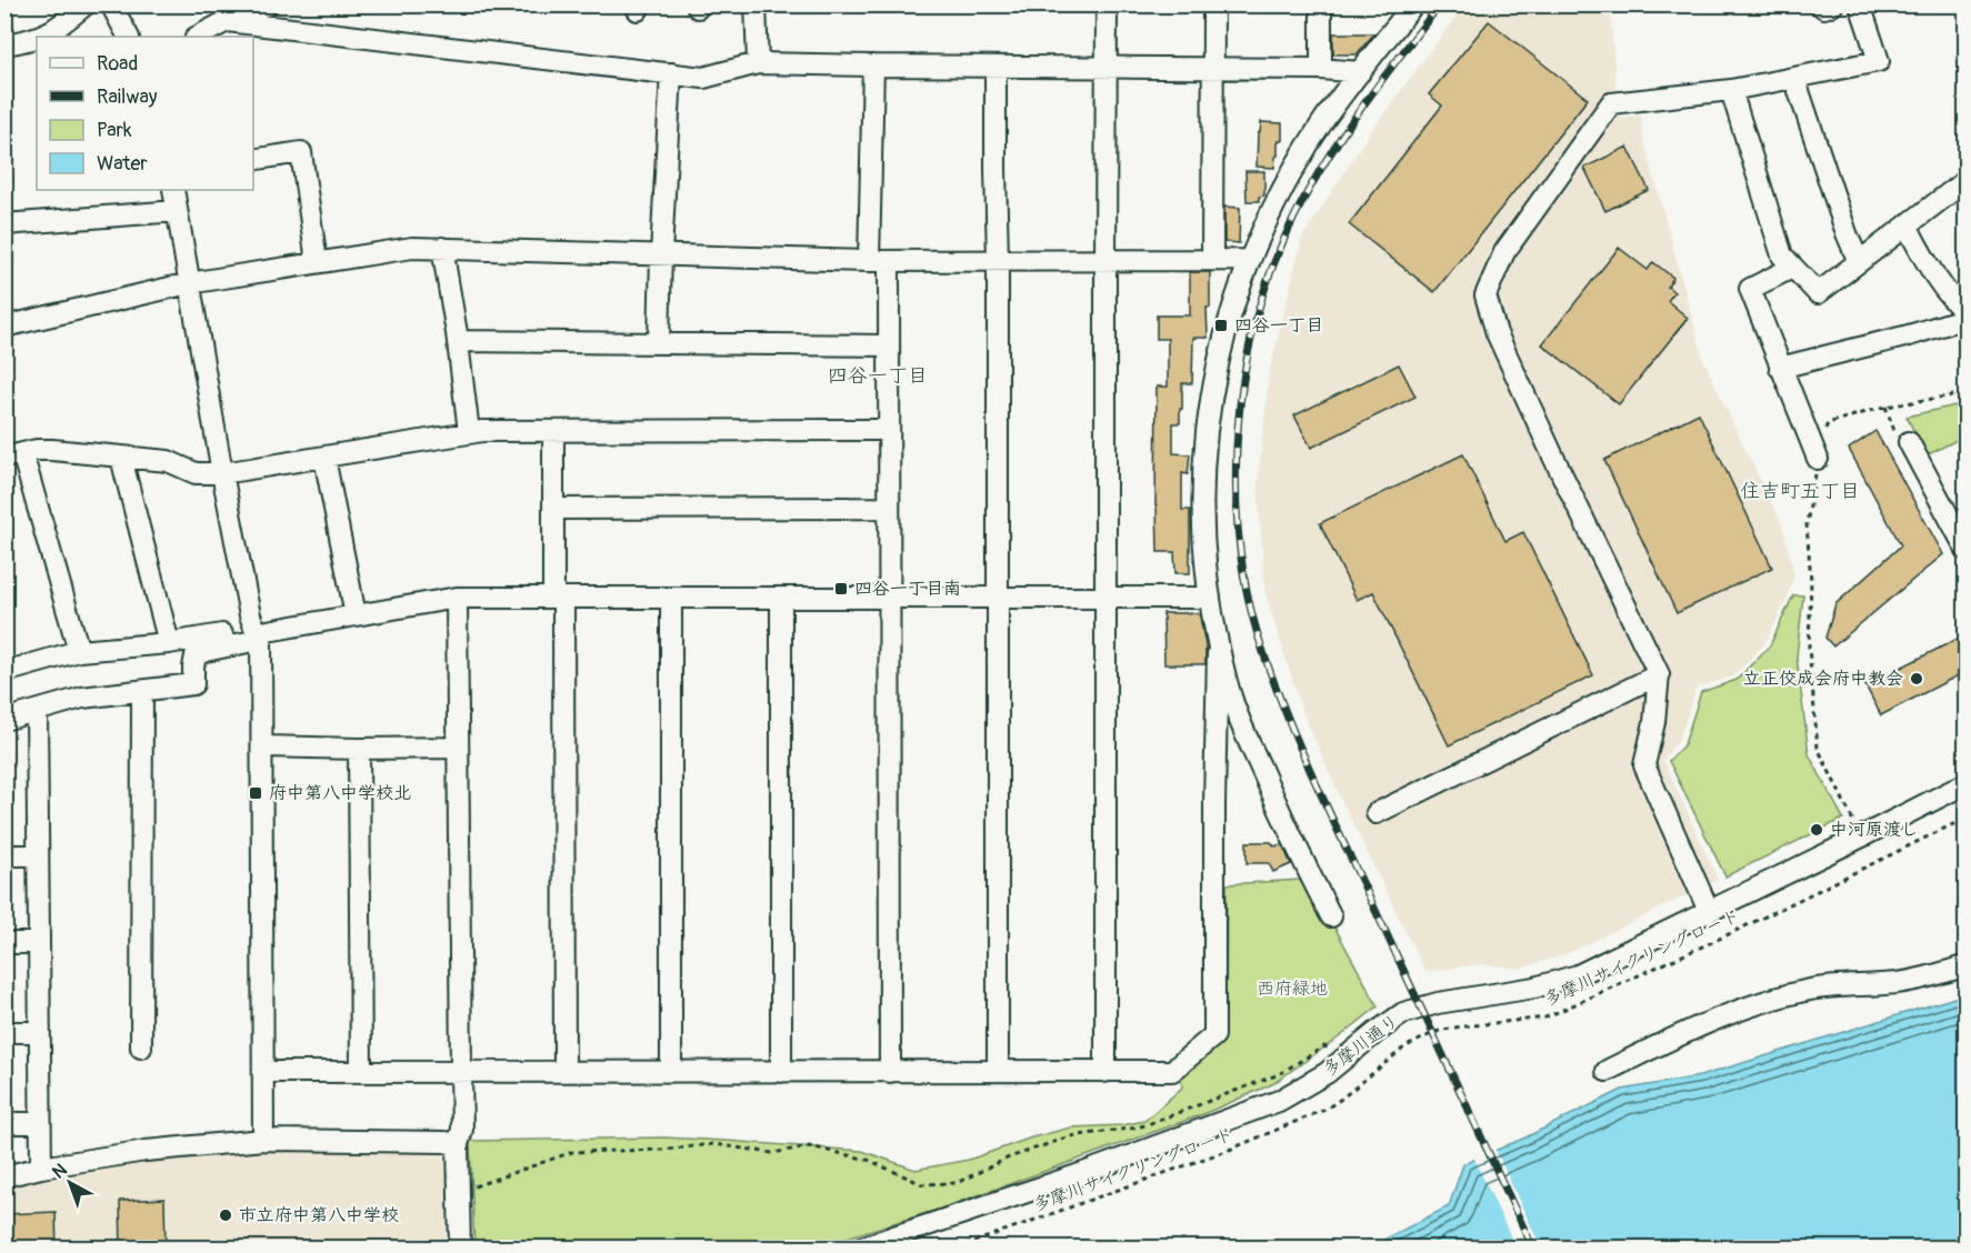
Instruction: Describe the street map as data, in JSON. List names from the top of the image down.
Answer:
{
  "streets": {
    "street": ["多摩川通り"],
    "path": ["多摩川サイクリングロード"]
  },
  "districts": ["四谷一丁目", "住吉町五丁目"],
  "parks": ["西府緑地"],
  "places": {
    "transit": ["四谷一丁目", "四谷一丁目南", "府中第八中学校北"],
    "other": ["立正佼成会府中教会", "中河原渡し", "市立府中第八中学校"]
  },
  "legend": [
    "Road",
    "Railway",
    "Park",
    "Water"
  ],
  "north": "top left"
}
